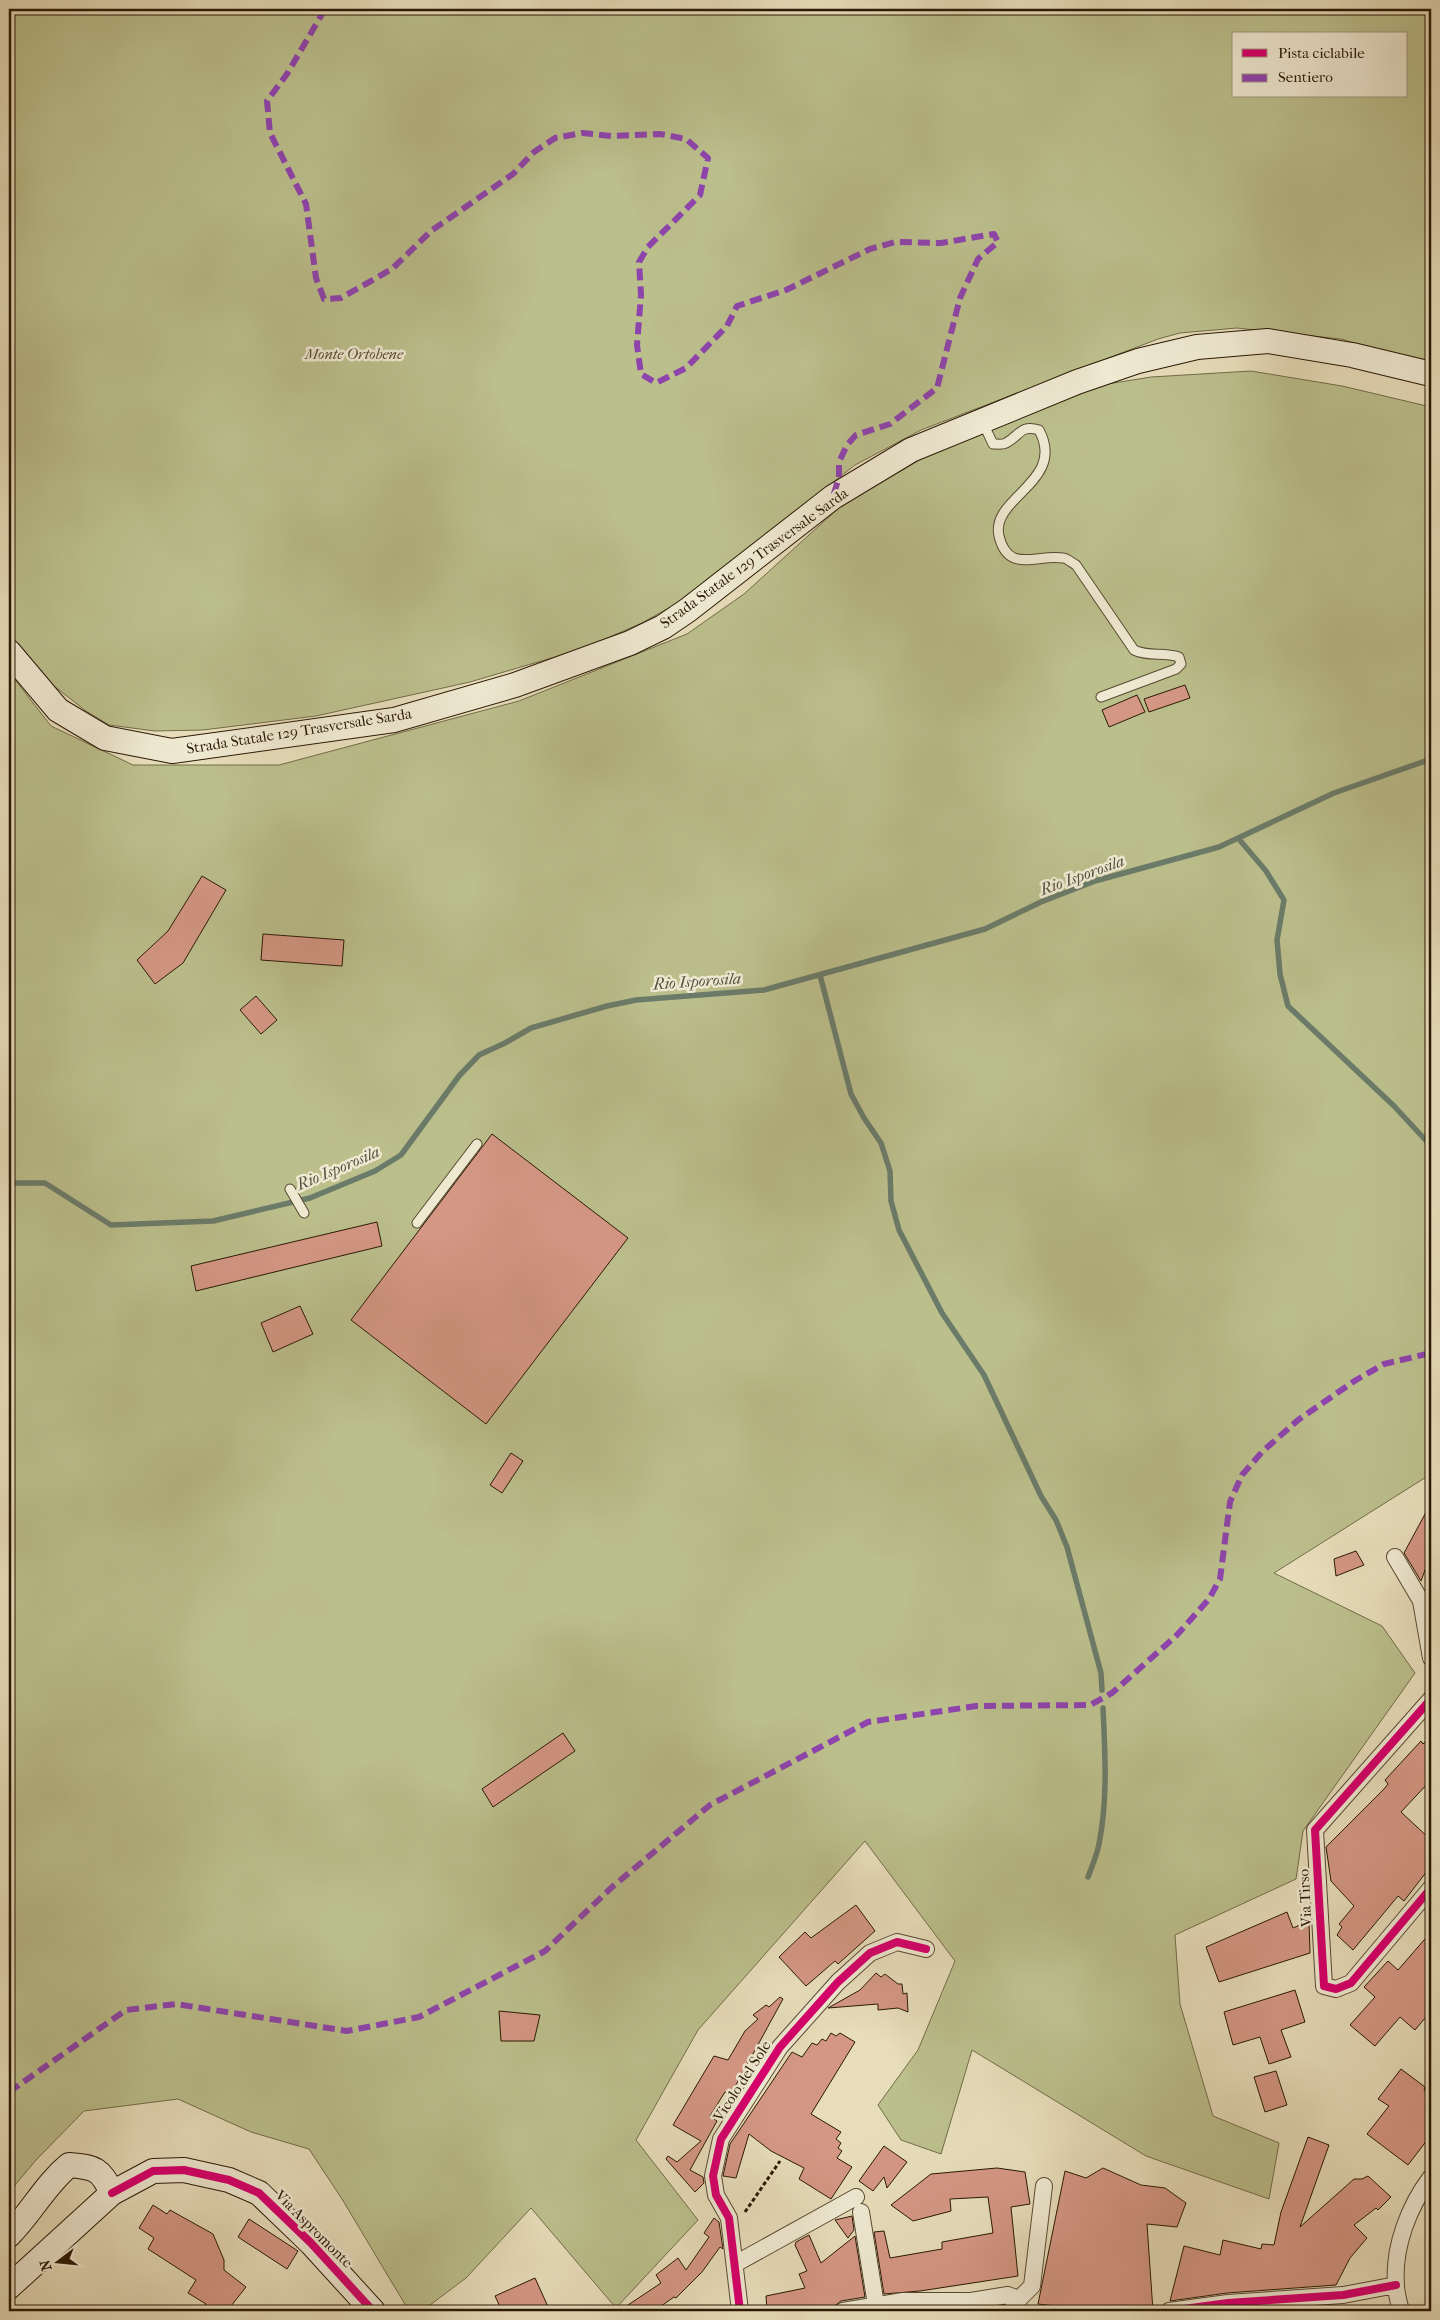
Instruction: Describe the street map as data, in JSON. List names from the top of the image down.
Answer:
{
  "streets": {
    "main road": ["Strada Statale 129 Trasversale Sarda", "Via Aspromonte"],
    "street": ["Via Tirso", "Vicolo del Sole"]
  },
  "water": ["Rio Isporosila"],
  "parks": ["Monte Ortobene"],
  "legend": ["Pista ciclabile", "Sentiero"],
  "north": "left"
}
